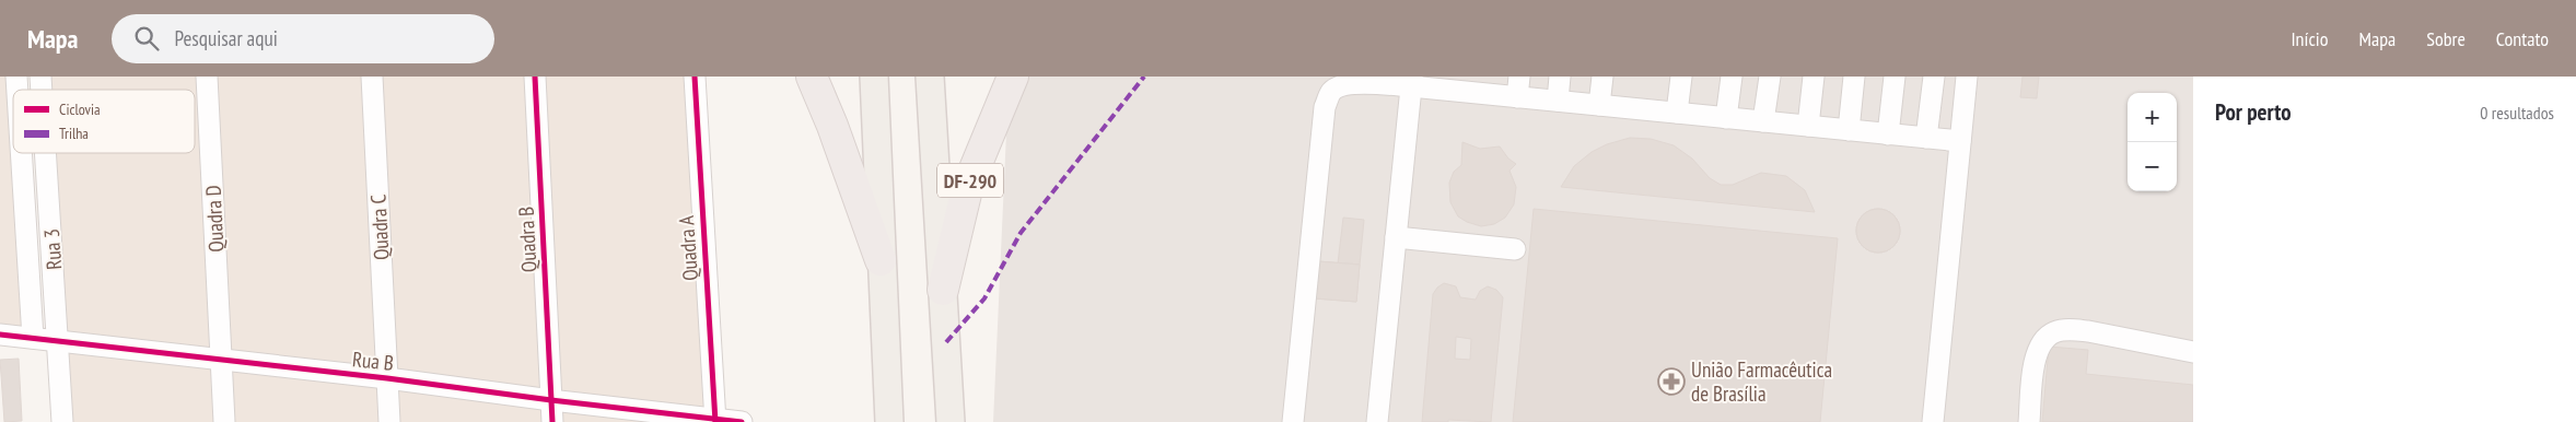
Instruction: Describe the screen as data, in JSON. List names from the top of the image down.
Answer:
{
  "streets": {
    "highway": ["DF-290"],
    "street": [
      "Quadra D",
      "Quadra C",
      "Quadra B",
      "Quadra A",
      "Rua 3",
      "Rua B"
    ]
  },
  "crossings": [
    ["Quadra D", "Rua B"],
    ["Quadra C", "Rua B"],
    ["Quadra B", "Rua B"],
    ["Quadra A", "Rua B"],
    ["Rua 3", "Rua B"]
  ],
  "places": {
    "pharmacy": ["União Farmacêutica de Brasília"]
  },
  "legend": ["Ciclovia", "Trilha"],
  "page": {
    "header": "Mapa",
    "search": "Pesquisar aqui",
    "nav": [
      "Início",
      "Mapa",
      "Sobre",
      "Contato"
    ],
    "heading": ["Por perto", "0 resultados"],
    "map_buttons": ["+", "−"]
  }
}
